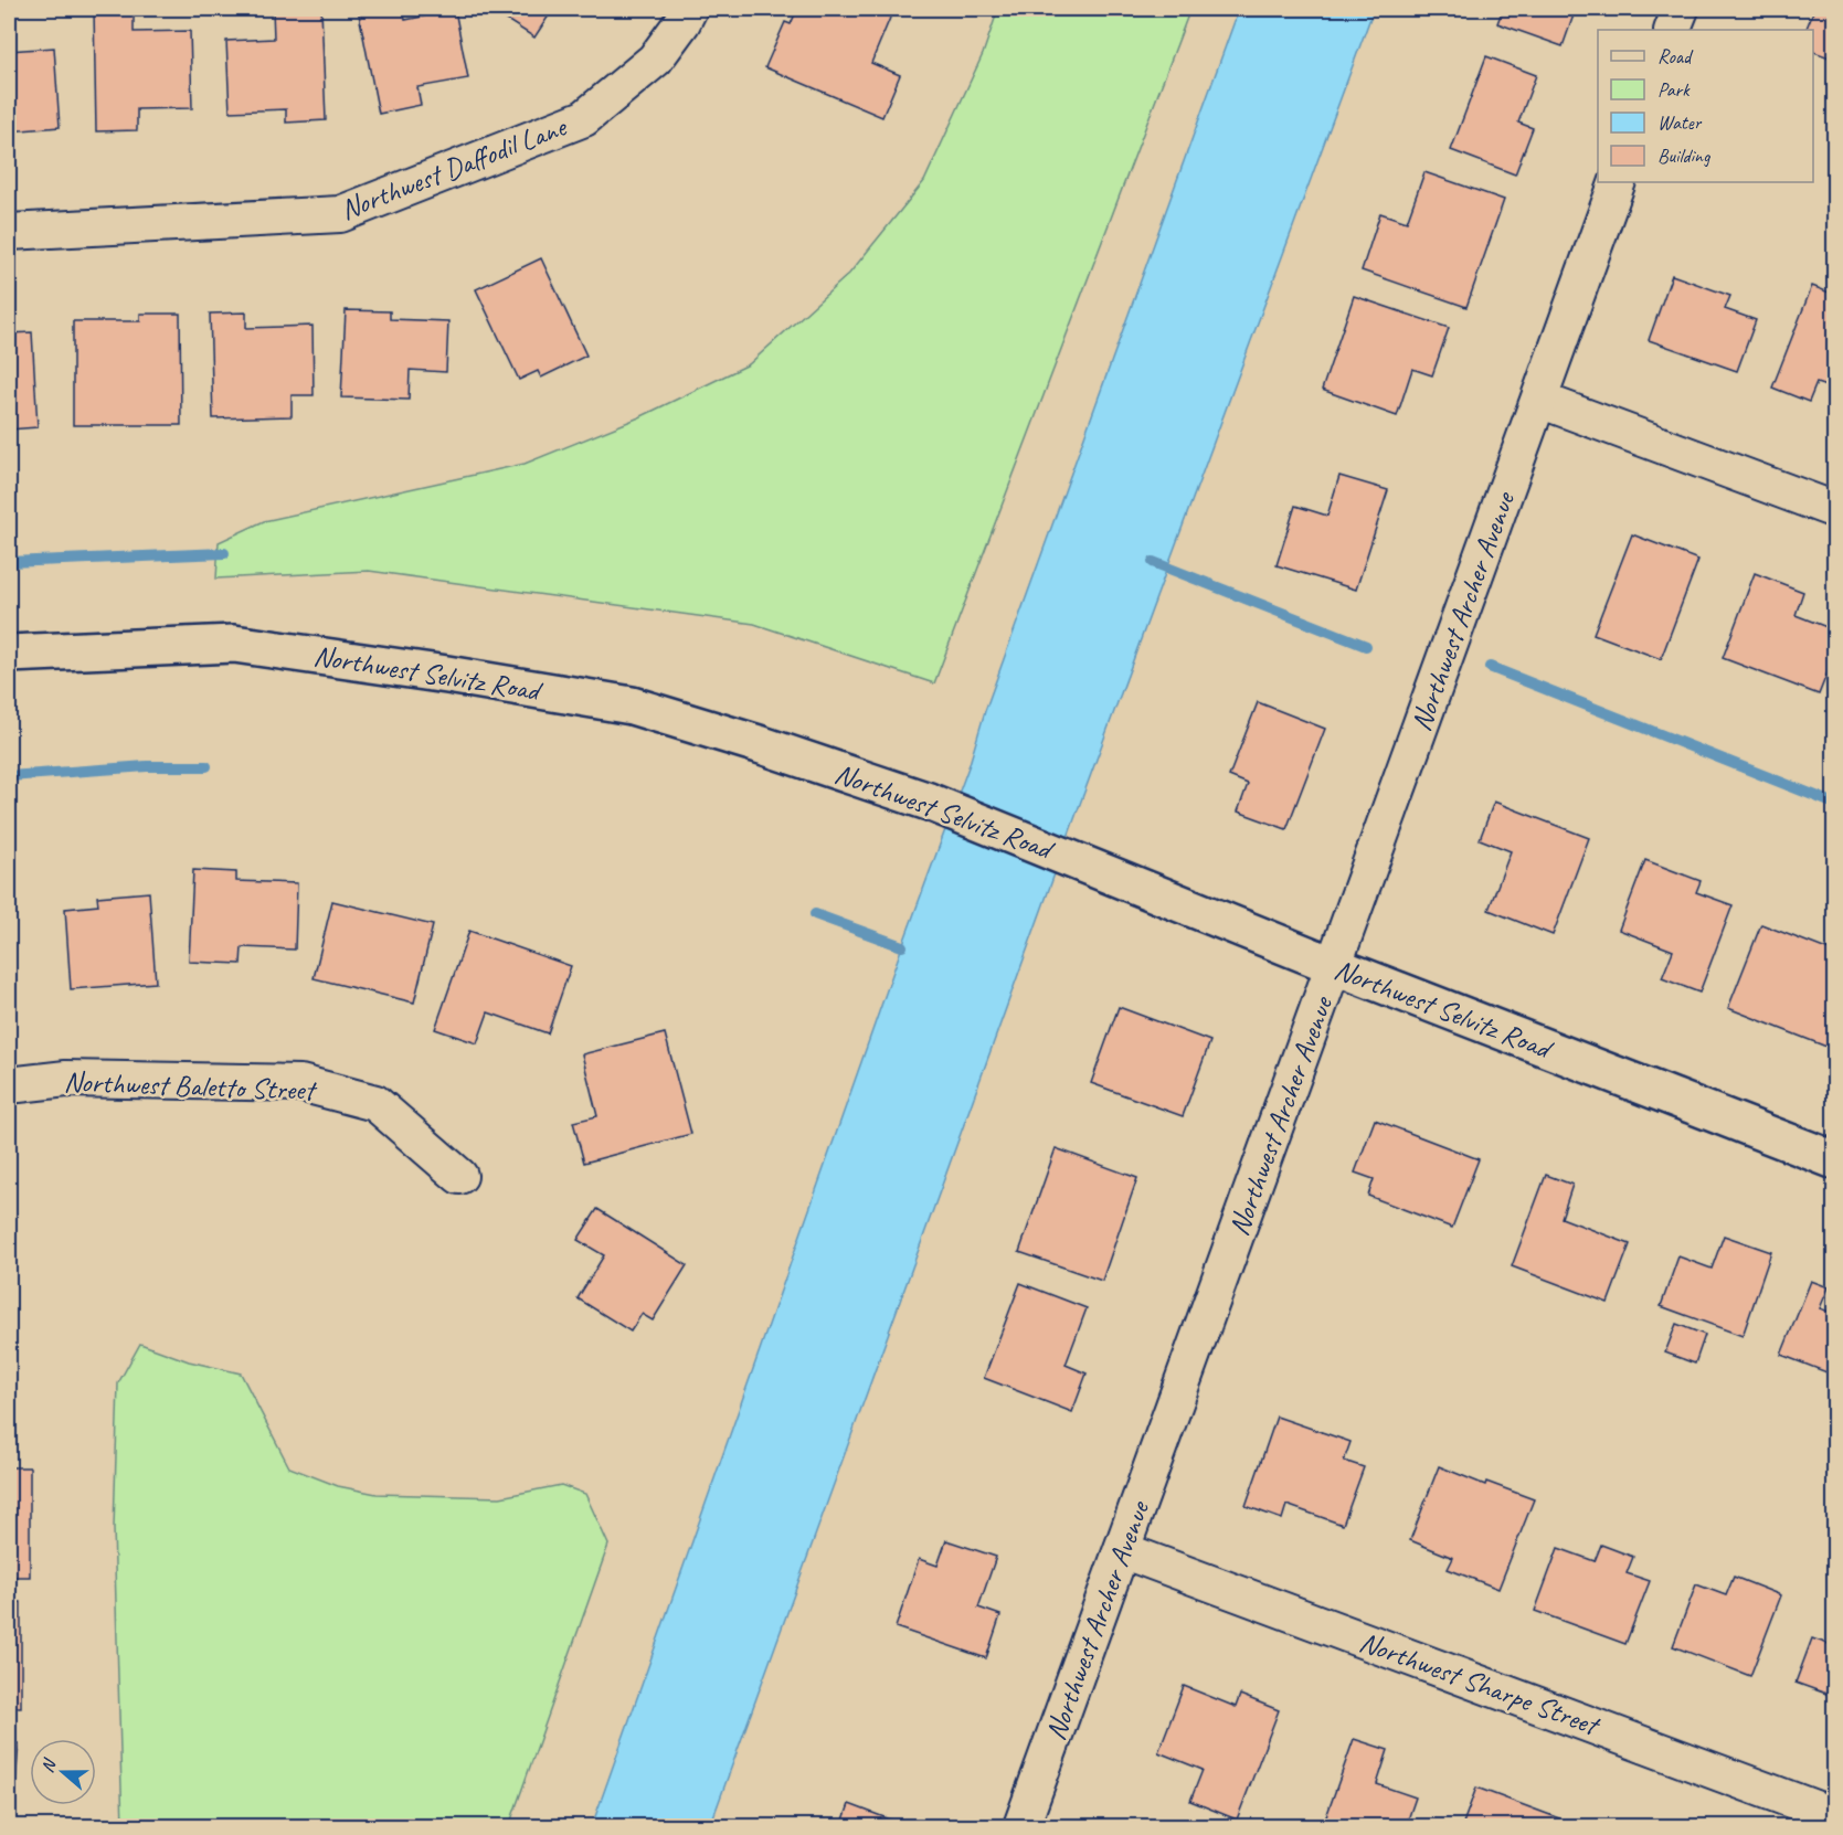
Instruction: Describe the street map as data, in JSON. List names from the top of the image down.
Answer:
{
  "streets": {
    "street": [
      "Northwest Daffodil Lane",
      "Northwest Archer Avenue",
      "Northwest Selvitz Road",
      "Northwest Baletto Street",
      "Northwest Sharpe Street"
    ]
  },
  "crossings": [
    ["Northwest Archer Avenue", "Northwest Selvitz Road"],
    ["Northwest Archer Avenue", "Northwest Sharpe Street"]
  ],
  "legend": [
    "Road",
    "Park",
    "Water",
    "Building"
  ],
  "north": "left"
}
